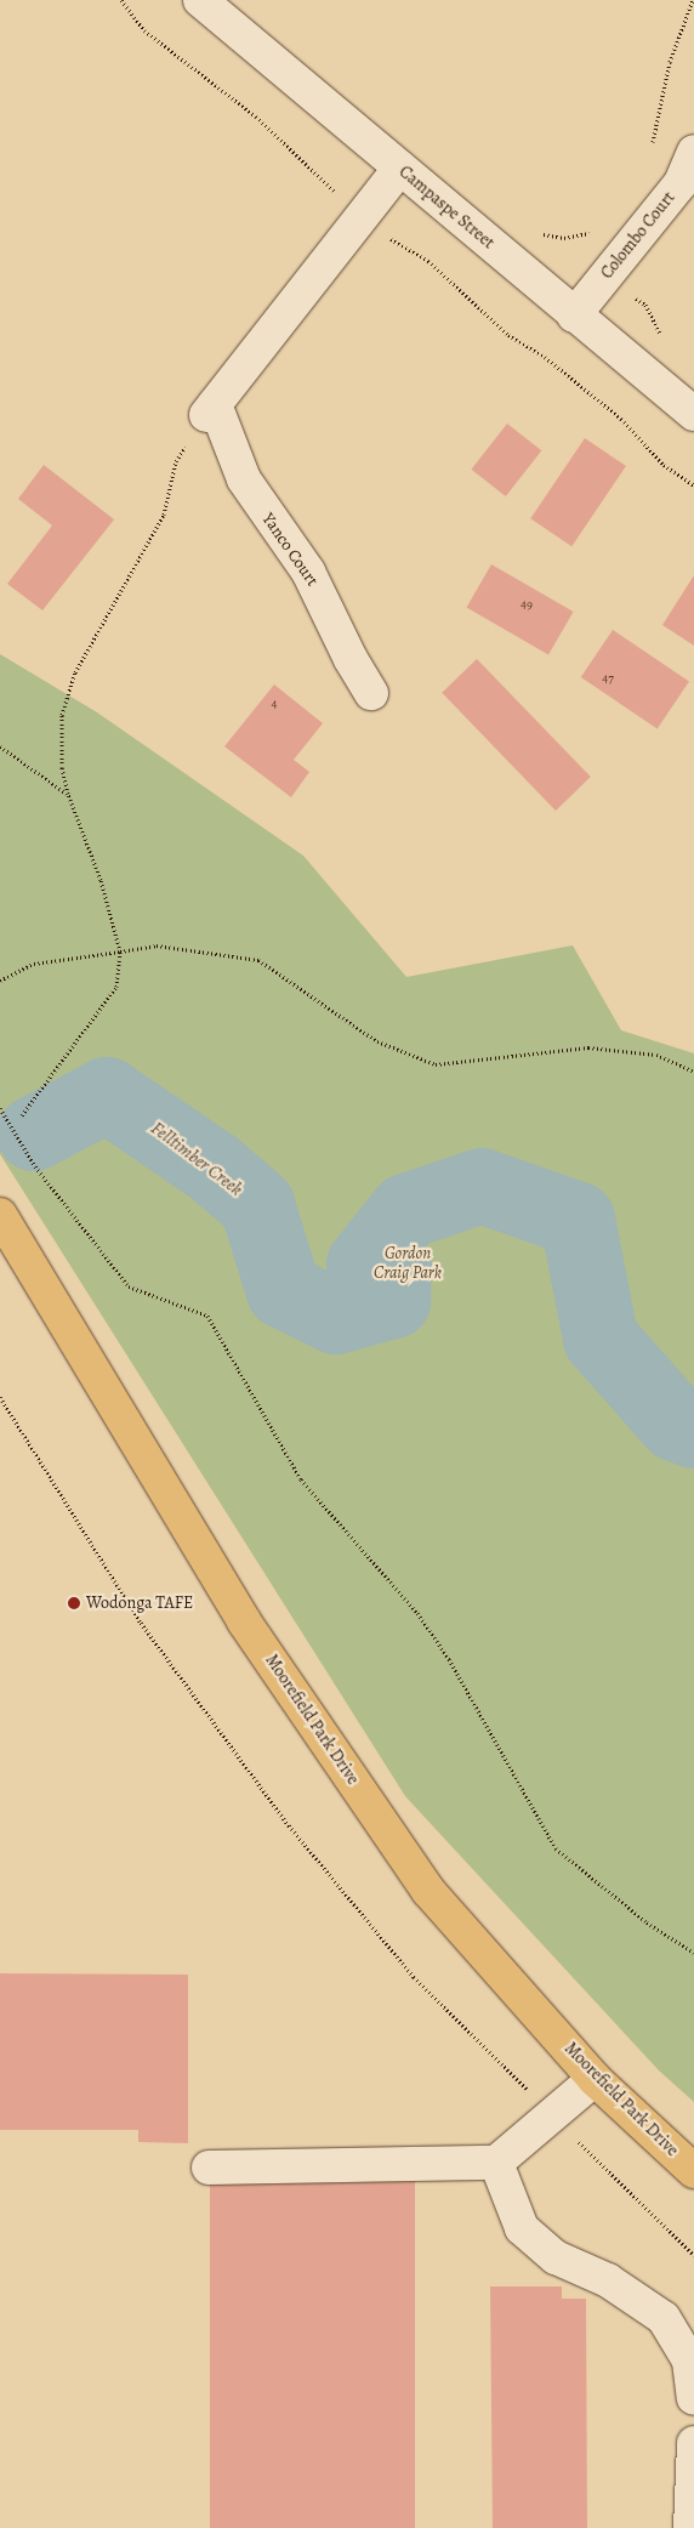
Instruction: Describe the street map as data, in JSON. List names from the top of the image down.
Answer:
{
  "streets": {
    "main road": ["Moorefield Park Drive"],
    "street": ["Campaspe Street", "Colombo Court", "Yanco Court"]
  },
  "crossings": [
    ["Campaspe Street", "Colombo Court"]
  ],
  "water": ["Felltimber Creek"],
  "parks": ["Gordon Craig Park"],
  "places": ["Wodonga TAFE"],
  "house_numbers": ["49", "47", "4"]
}
